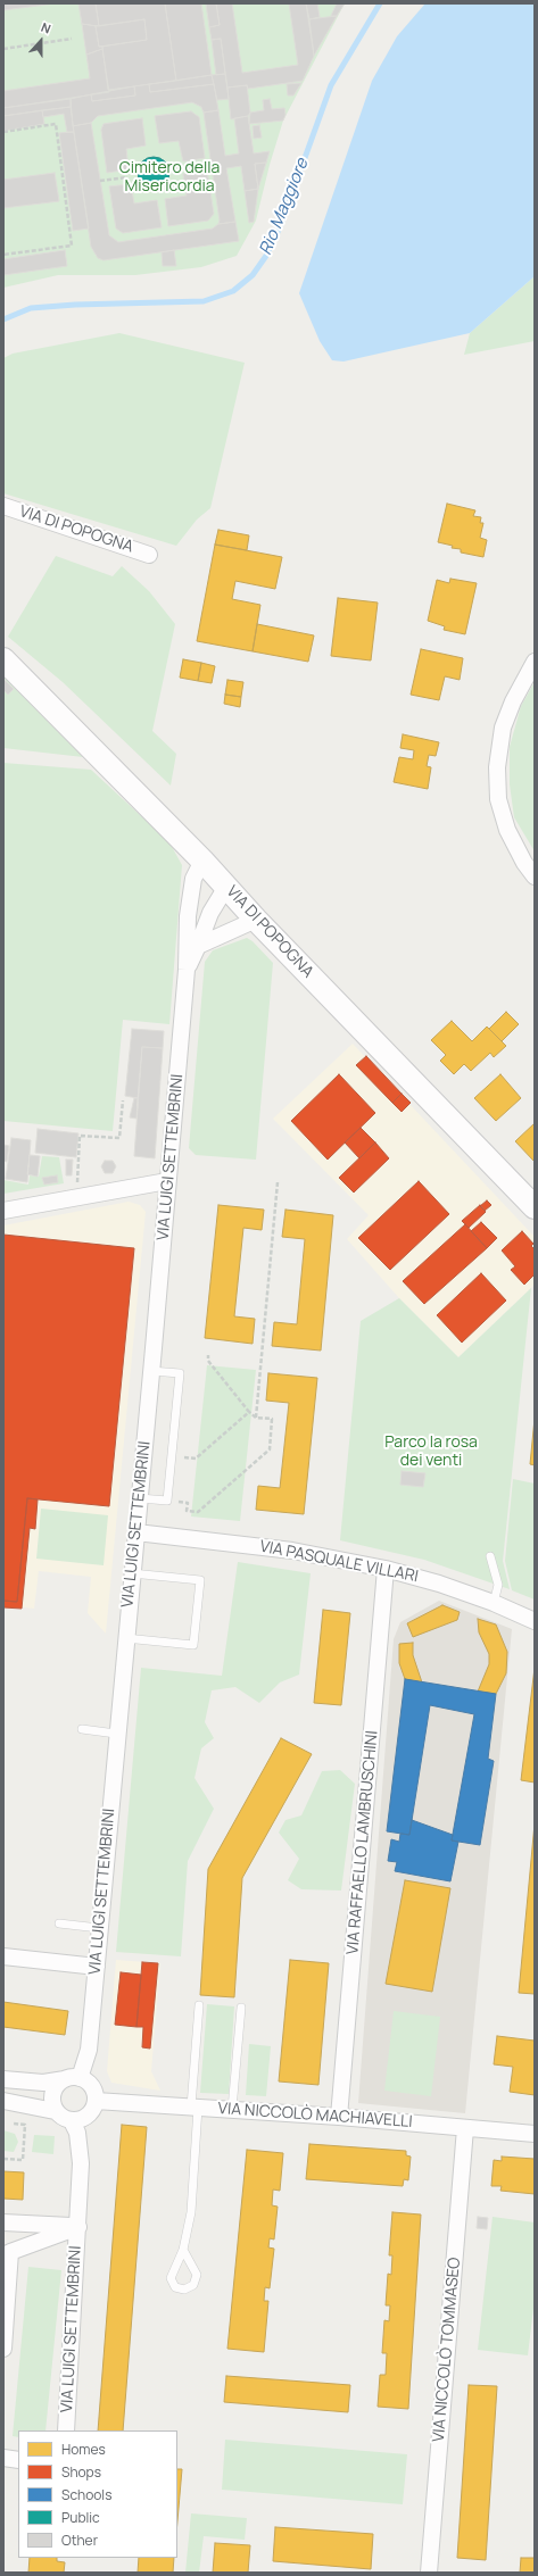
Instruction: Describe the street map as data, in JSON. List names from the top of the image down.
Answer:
{
  "streets": {
    "main road": ["VIA DI POPOGNA"],
    "street": [
      "VIA LUIGI SETTEMBRINI",
      "VIA PASQUALE VILLARI",
      "VIA RAFFAELLO LAMBRUSCHINI",
      "VIA NICCOLÒ MACHIAVELLI",
      "VIA NICCOLÒ TOMMASEO"
    ]
  },
  "crossings": [
    ["VIA DI POPOGNA", "VIA LUIGI SETTEMBRINI"],
    ["VIA LUIGI SETTEMBRINI", "VIA PASQUALE VILLARI"],
    ["VIA LUIGI SETTEMBRINI", "VIA NICCOLÒ MACHIAVELLI"],
    ["VIA PASQUALE VILLARI", "VIA RAFFAELLO LAMBRUSCHINI"],
    ["VIA RAFFAELLO LAMBRUSCHINI", "VIA NICCOLÒ MACHIAVELLI"],
    ["VIA NICCOLÒ MACHIAVELLI", "VIA NICCOLÒ TOMMASEO"]
  ],
  "water": ["Rio Maggiore"],
  "parks": ["Cimitero della Misericordia", "Parco la rosa dei venti"],
  "legend": [
    "Homes",
    "Shops",
    "Schools",
    "Public",
    "Other"
  ],
  "north": "top"
}
